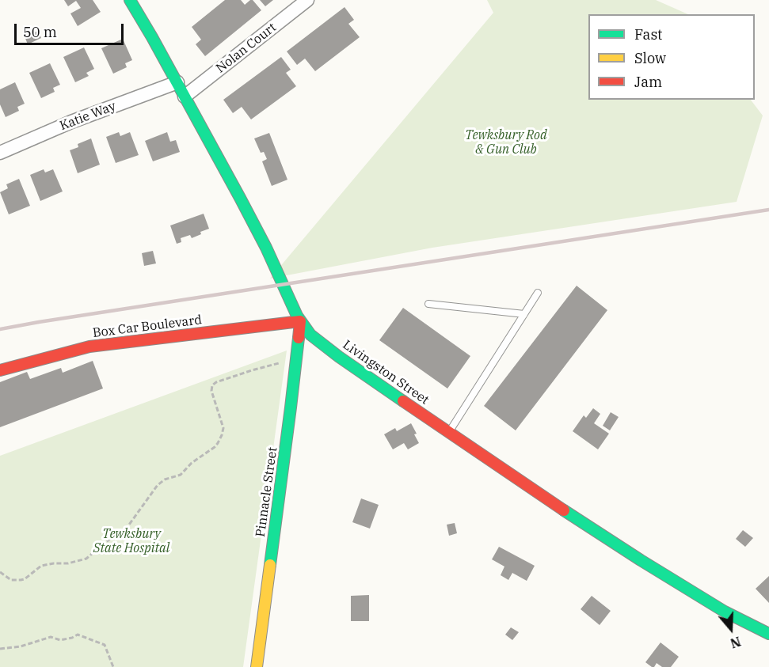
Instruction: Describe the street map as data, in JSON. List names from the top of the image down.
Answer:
{
  "streets": {
    "street": [
      "Nolan Court",
      "Katie Way",
      "Box Car Boulevard",
      "Livingston Street",
      "Pinnacle Street"
    ]
  },
  "crossings": [
    ["Nolan Court", "Livingston Street"],
    ["Katie Way", "Livingston Street"],
    ["Box Car Boulevard", "Livingston Street"],
    ["Box Car Boulevard", "Pinnacle Street"],
    ["Livingston Street", "Pinnacle Street"]
  ],
  "parks": ["Tewksbury Rod & Gun Club", "Tewksbury State Hospital"],
  "legend": ["Fast", "Slow", "Jam"],
  "scale_bar": "50 m",
  "north": "bottom"
}
